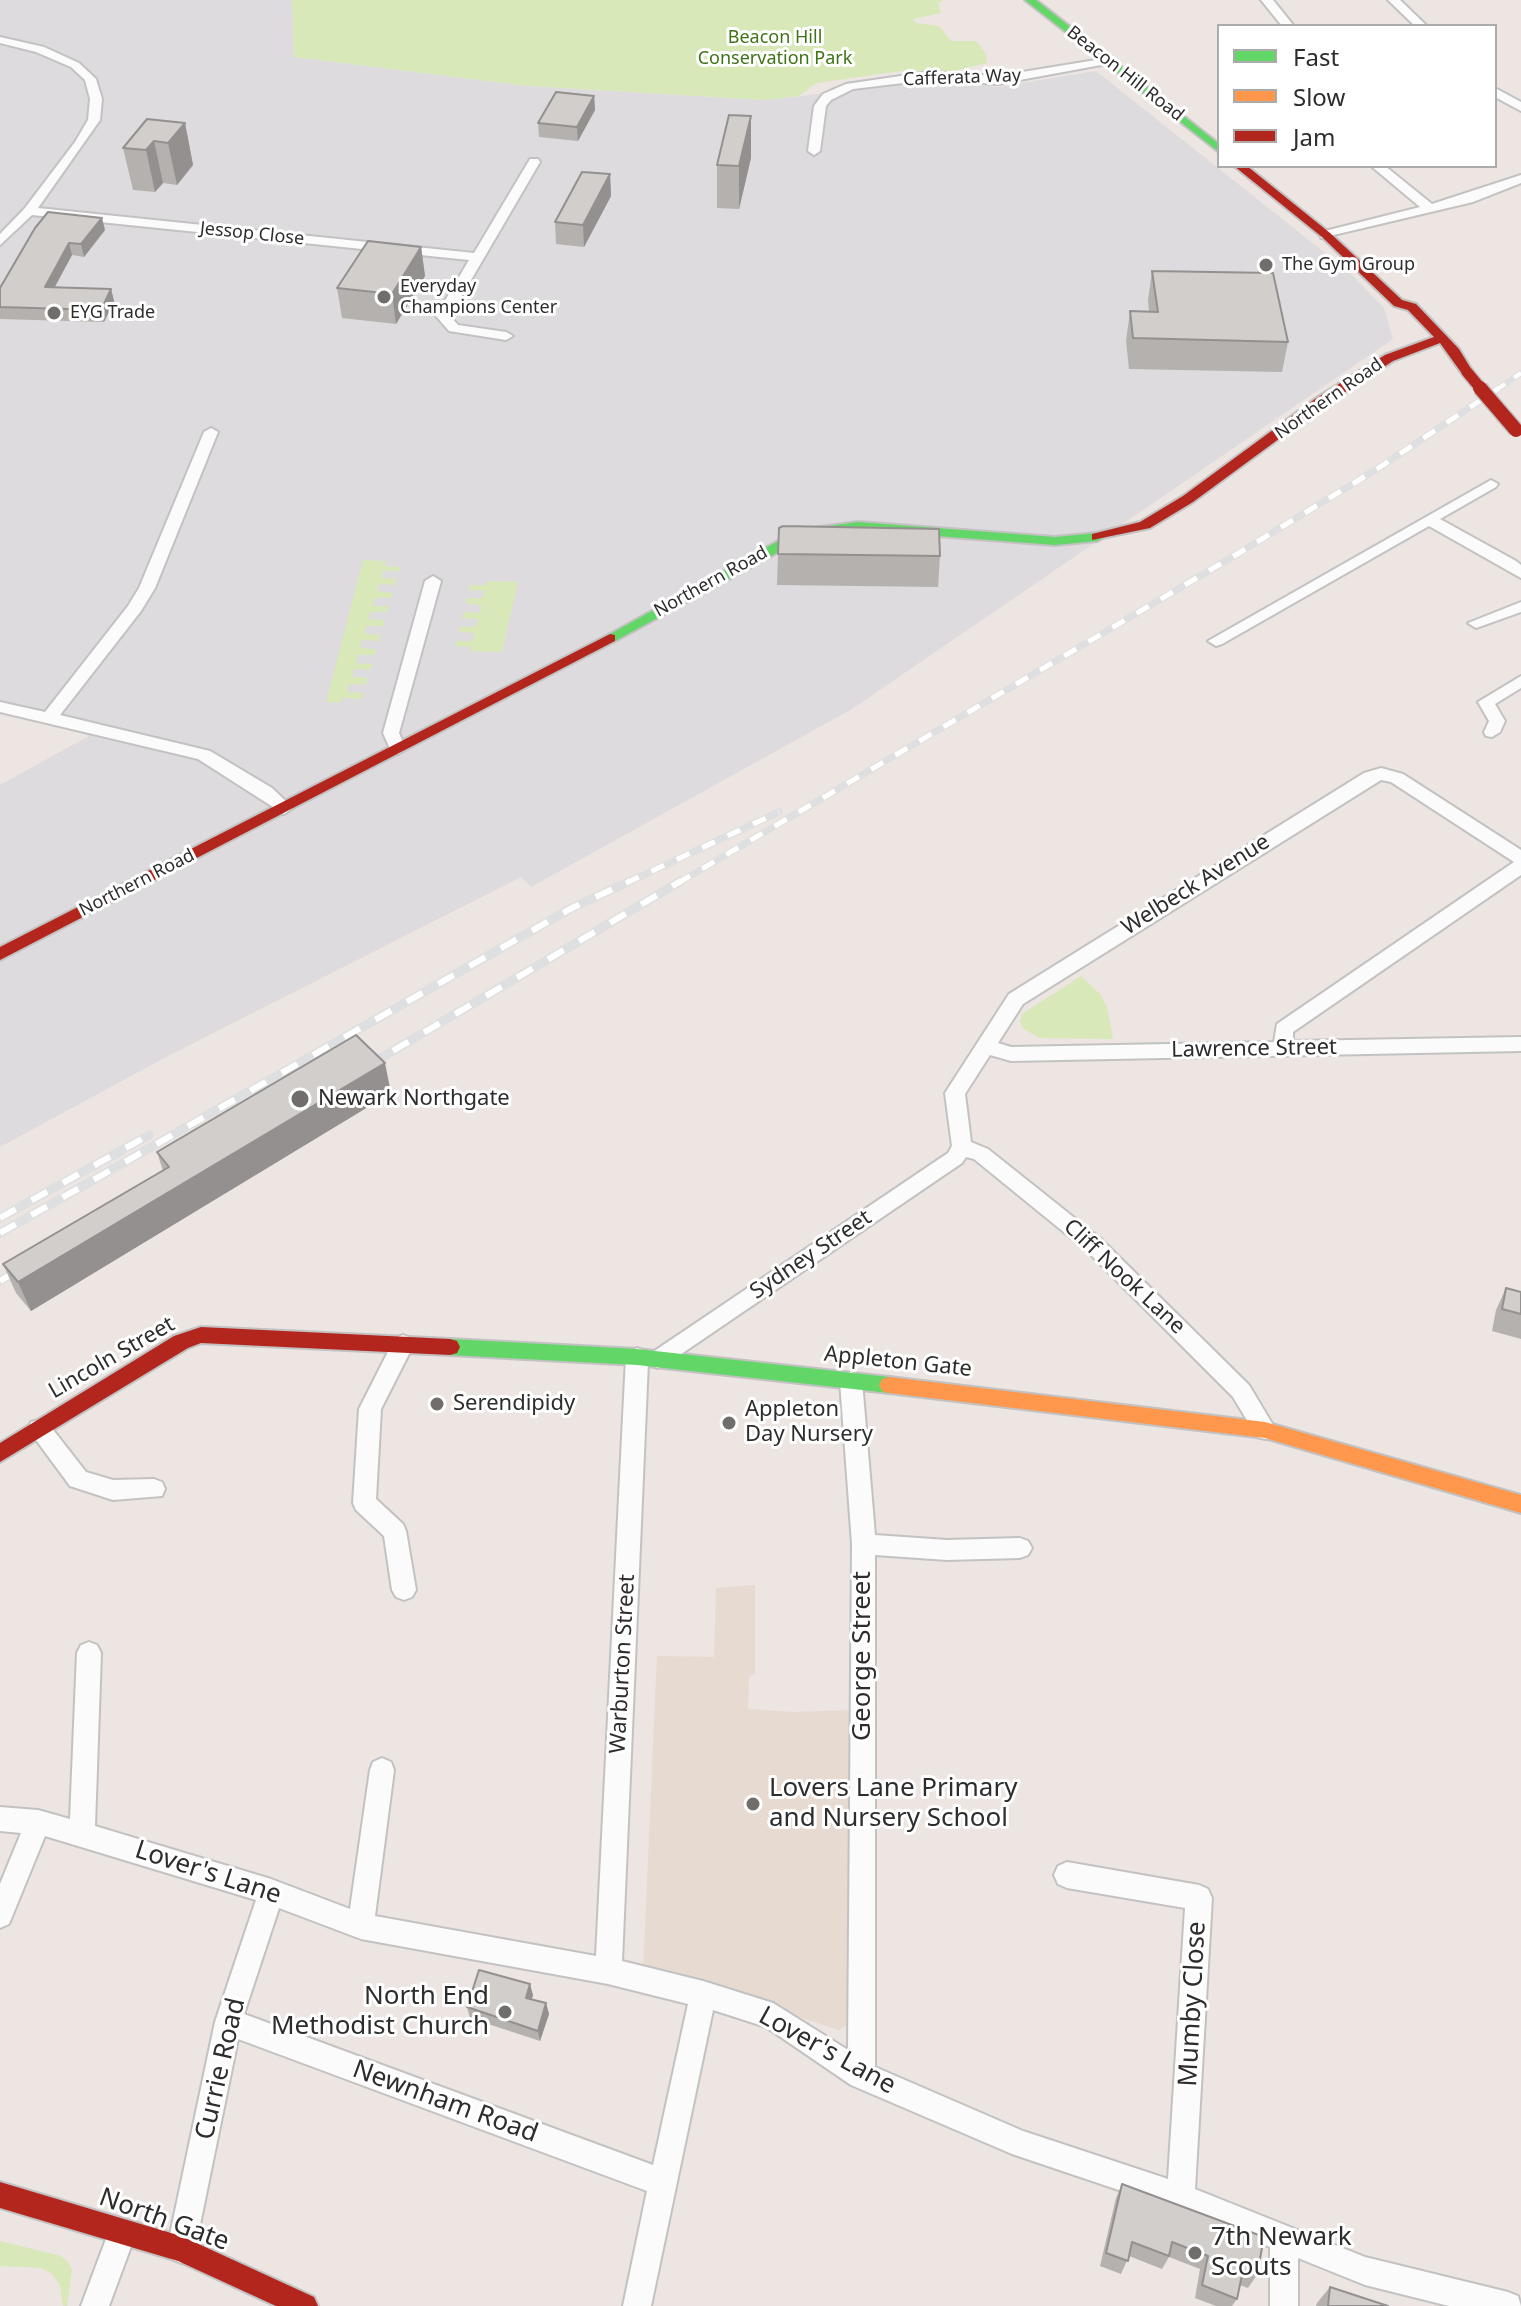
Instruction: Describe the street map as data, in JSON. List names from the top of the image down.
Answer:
{
  "streets": {
    "street": [
      "Beacon Hill Road",
      "Cafferata Way",
      "Jessop Close",
      "Northern Road",
      "Welbeck Avenue",
      "Lawrence Street",
      "Sydney Street",
      "Cliff Nook Lane",
      "Lincoln Street",
      "Appleton Gate",
      "George Street",
      "Warburton Street",
      "Lover's Lane",
      "Mumby Close",
      "Currie Road",
      "Newnham Road",
      "North Gate"
    ]
  },
  "crossings": [
    ["Beacon Hill Road", "Cafferata Way"],
    ["Welbeck Avenue", "Lawrence Street"],
    ["Welbeck Avenue", "Sydney Street"],
    ["Welbeck Avenue", "Cliff Nook Lane"],
    ["Sydney Street", "Cliff Nook Lane"],
    ["Sydney Street", "Appleton Gate"],
    ["Sydney Street", "Warburton Street"],
    ["Cliff Nook Lane", "Appleton Gate"],
    ["Lincoln Street", "Appleton Gate"],
    ["Appleton Gate", "George Street"],
    ["Appleton Gate", "Warburton Street"],
    ["George Street", "Lover's Lane"],
    ["Warburton Street", "Lover's Lane"],
    ["Lover's Lane", "Mumby Close"],
    ["Lover's Lane", "Currie Road"],
    ["Currie Road", "Newnham Road"],
    ["Currie Road", "North Gate"]
  ],
  "parks": ["Beacon Hill Conservation Park"],
  "places": [
    "The Gym Group",
    "Everyday Champions Center",
    "EYG Trade",
    "Newark Northgate",
    "Serendipidy",
    "Appleton Day Nursery",
    "Lovers Lane Primary and Nursery School",
    "North End Methodist Church",
    "7th Newark Scouts"
  ],
  "legend": ["Fast", "Slow", "Jam"]
}
